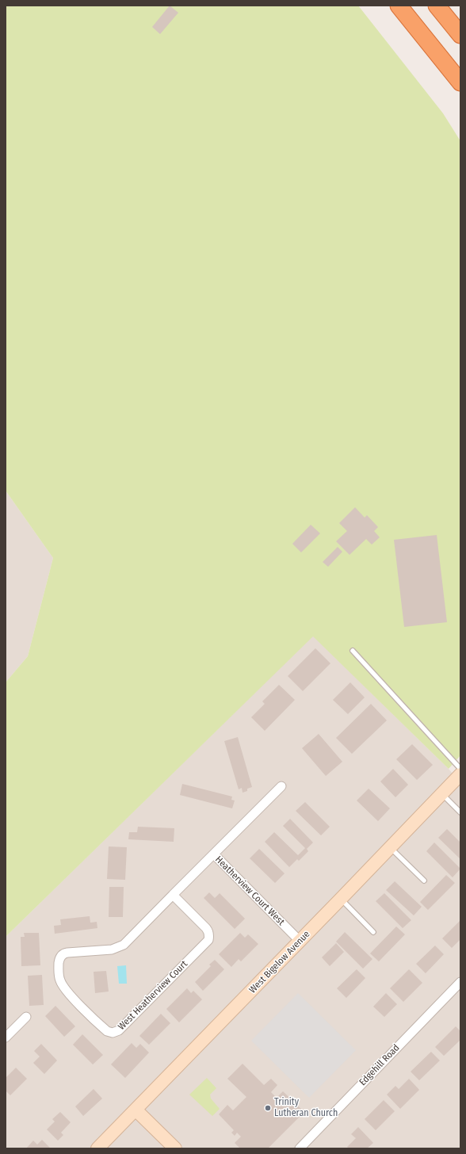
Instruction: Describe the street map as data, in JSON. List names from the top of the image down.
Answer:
{
  "streets": {
    "street": [
      "Heatherview Court West",
      "West Bigelow Avenue",
      "West Heatherview Court",
      "Edgehill Road"
    ]
  },
  "crossings": [
    ["Heatherview Court West", "West Bigelow Avenue"],
    ["Heatherview Court West", "West Heatherview Court"]
  ],
  "places": ["Trinity Lutheran Church"]
}
